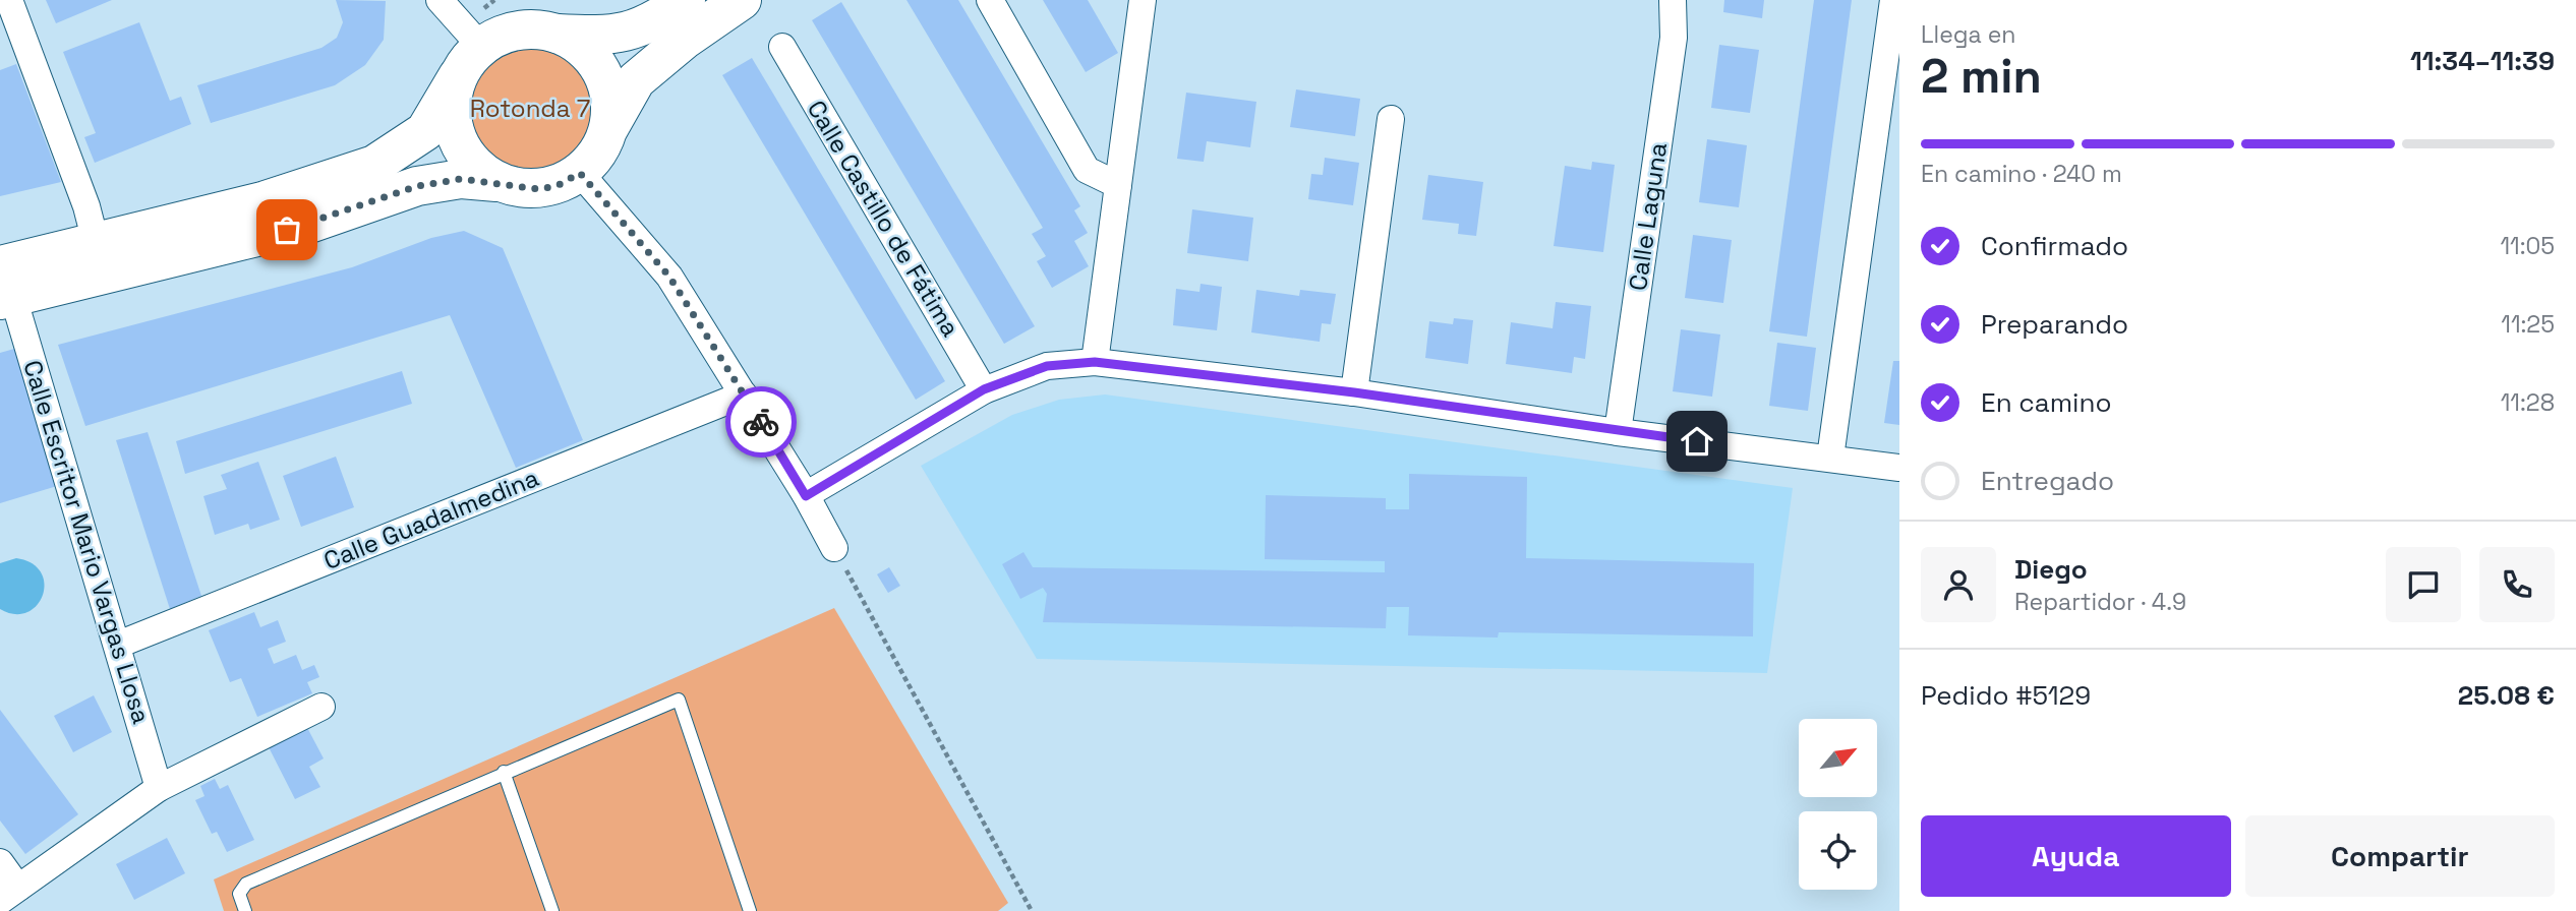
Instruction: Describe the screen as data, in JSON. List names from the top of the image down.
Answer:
{
  "streets": {
    "street": [
      "Calle Laguna",
      "Calle Castillo de Fátima",
      "Calle Guadalmedina",
      "Calle Escritor Mario Vargas Llosa"
    ]
  },
  "crossings": [
    ["Calle Guadalmedina", "Calle Escritor Mario Vargas Llosa"]
  ],
  "parks": ["Rotonda 7"],
  "north": "top right",
  "page": {
    "heading": ["2 min", "Llega en", "11:34–11:39"],
    "panel": [
      "Diego",
      "Repartidor · 4.9",
      "Pedido #5129",
      "25.08 €"
    ],
    "bar": "En camino · 240 m",
    "list": [
      ["Confirmado", "11:05"],
      ["Preparando", "11:25"],
      ["En camino", "11:28"],
      "Entregado"
    ],
    "buttons": ["Ayuda", "Compartir"]
  }
}
